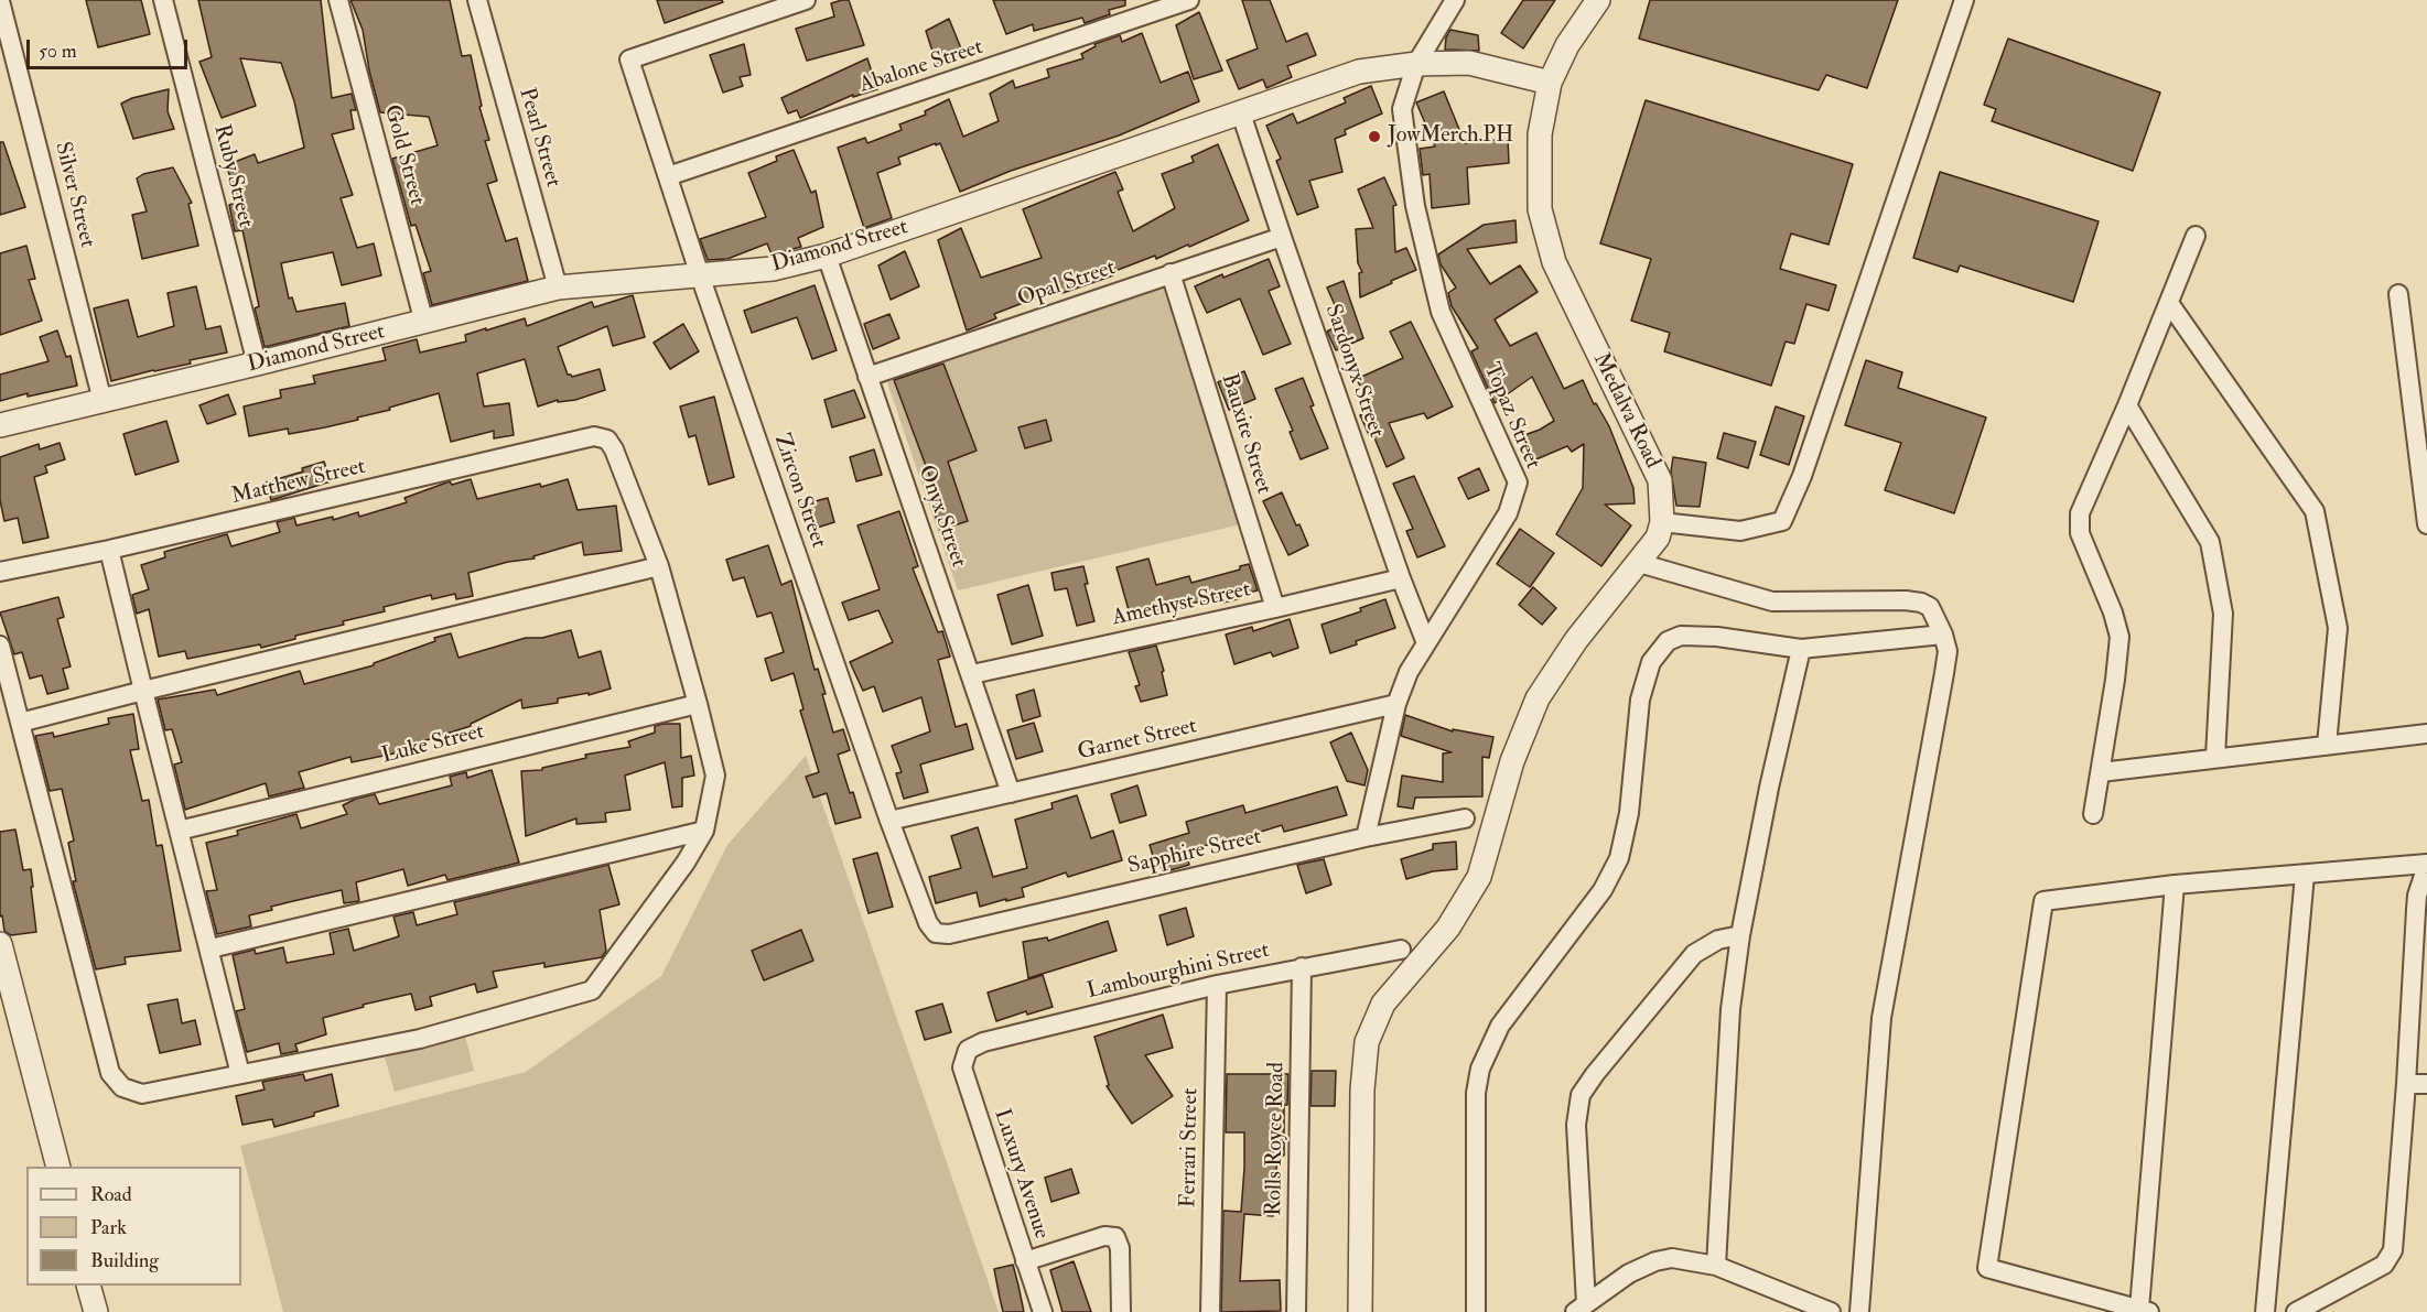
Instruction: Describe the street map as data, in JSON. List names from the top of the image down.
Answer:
{
  "streets": {
    "street": [
      "Abalone Street",
      "Pearl Street",
      "Gold Street",
      "Ruby Street",
      "Silver Street",
      "Diamond Street",
      "Opal Street",
      "Sardonyx Street",
      "Medalva Road",
      "Topaz Street",
      "Bauxite Street",
      "Matthew Street",
      "Zircon Street",
      "Onyx Street",
      "Amethyst Street",
      "Garnet Street",
      "Luke Street",
      "Sapphire Street",
      "Lambourghini Street",
      "Rolls Royce Road",
      "Ferrari Street",
      "Luxury Avenue"
    ]
  },
  "crossings": [
    ["Abalone Street", "Zircon Street"],
    ["Pearl Street", "Diamond Street"],
    ["Gold Street", "Diamond Street"],
    ["Ruby Street", "Diamond Street"],
    ["Silver Street", "Diamond Street"],
    ["Diamond Street", "Sardonyx Street"],
    ["Diamond Street", "Medalva Road"],
    ["Diamond Street", "Topaz Street"],
    ["Diamond Street", "Zircon Street"],
    ["Diamond Street", "Onyx Street"],
    ["Opal Street", "Sardonyx Street"],
    ["Opal Street", "Bauxite Street"],
    ["Opal Street", "Onyx Street"],
    ["Sardonyx Street", "Topaz Street"],
    ["Sardonyx Street", "Amethyst Street"],
    ["Topaz Street", "Garnet Street"],
    ["Topaz Street", "Sapphire Street"],
    ["Bauxite Street", "Amethyst Street"],
    ["Zircon Street", "Garnet Street"],
    ["Zircon Street", "Sapphire Street"],
    ["Onyx Street", "Amethyst Street"],
    ["Onyx Street", "Garnet Street"],
    ["Lambourghini Street", "Rolls Royce Road"],
    ["Lambourghini Street", "Ferrari Street"],
    ["Lambourghini Street", "Luxury Avenue"]
  ],
  "places": ["JowMerch.PH"],
  "legend": ["Road", "Park", "Building"],
  "scale_bar": "50 m"
}
